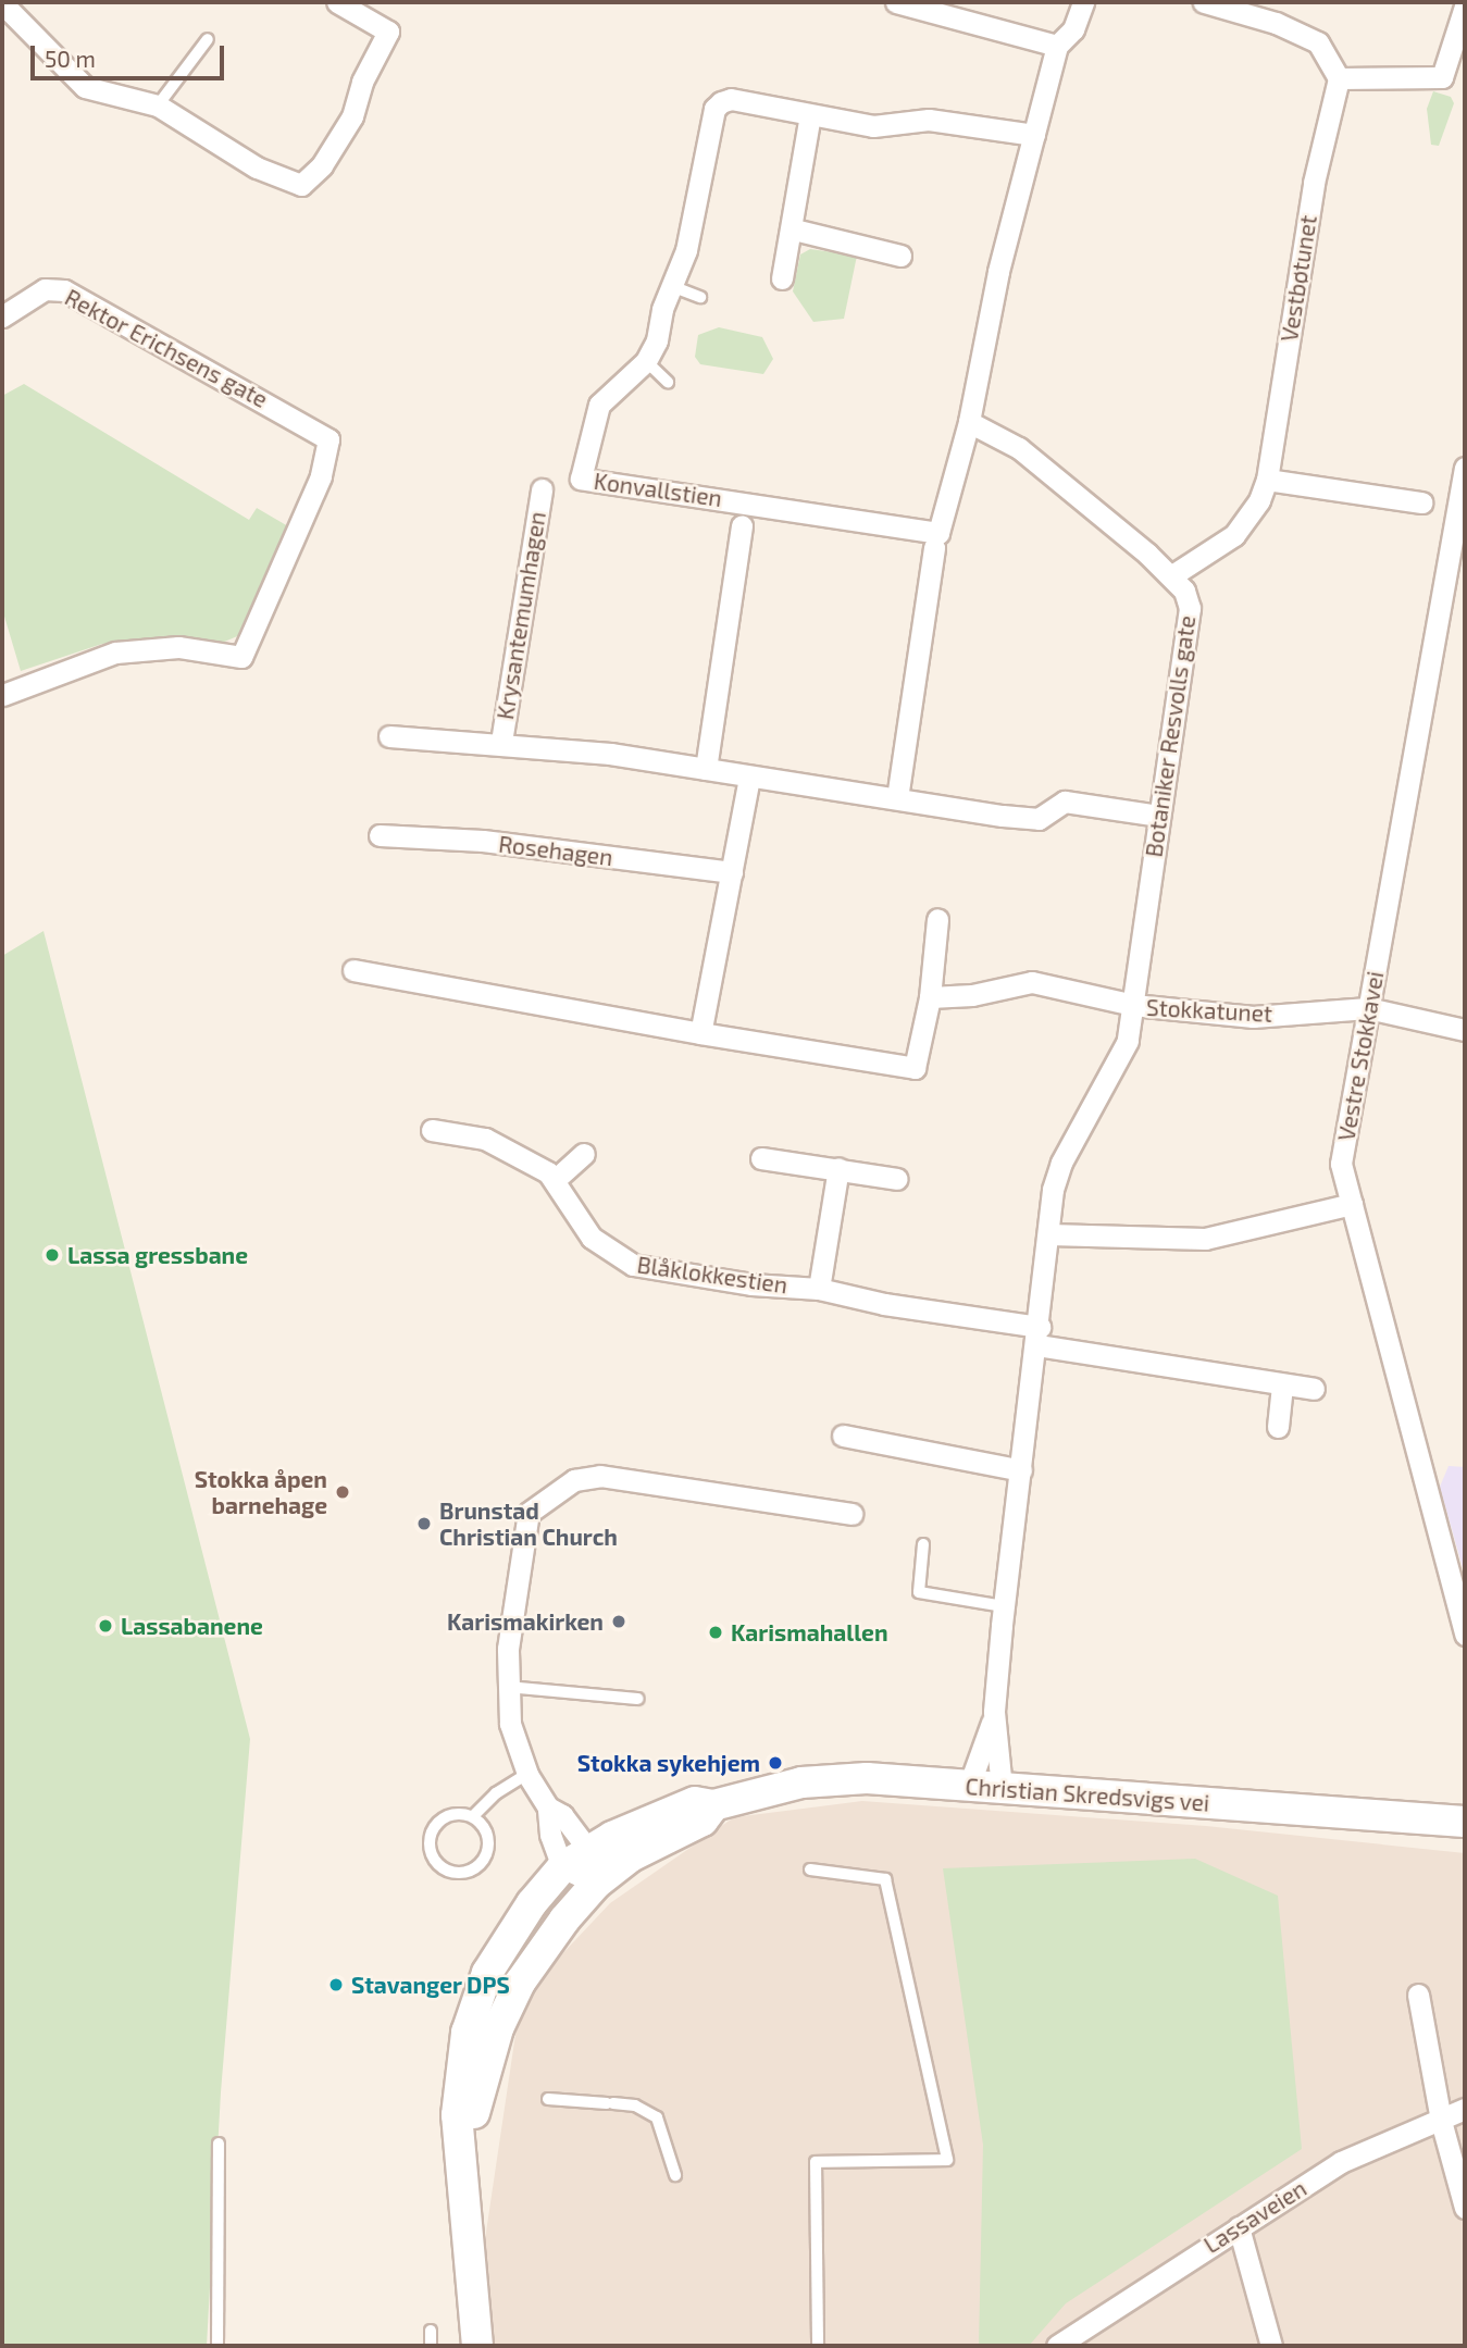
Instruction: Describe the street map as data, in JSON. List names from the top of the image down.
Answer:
{
  "streets": {
    "main road": ["Christian Skredsvigs vei"],
    "street": [
      "Vestbøtunet",
      "Rektor Erichsens gate",
      "Konvallstien",
      "Krysantemumhagen",
      "Botaniker Resvolls gate",
      "Rosehagen",
      "Stokkatunet",
      "Vestre Stokkavei",
      "Blåklokkestien",
      "Lassaveien"
    ]
  },
  "crossings": [
    ["Vestbøtunet", "Botaniker Resvolls gate"],
    ["Konvallstien", "Botaniker Resvolls gate"],
    ["Krysantemumhagen", "Botaniker Resvolls gate"],
    ["Botaniker Resvolls gate", "Stokkatunet"],
    ["Botaniker Resvolls gate", "Blåklokkestien"],
    ["Botaniker Resvolls gate", "Christian Skredsvigs vei"],
    ["Stokkatunet", "Vestre Stokkavei"]
  ],
  "places": [
    "Lassa gressbane",
    "Stokka åpen barnehage",
    "Brunstad Christian Church",
    "Karismakirken",
    "Lassabanene",
    "Karismahallen",
    "Stokka sykehjem",
    "Stavanger DPS"
  ],
  "scale_bar": "50 m"
}
